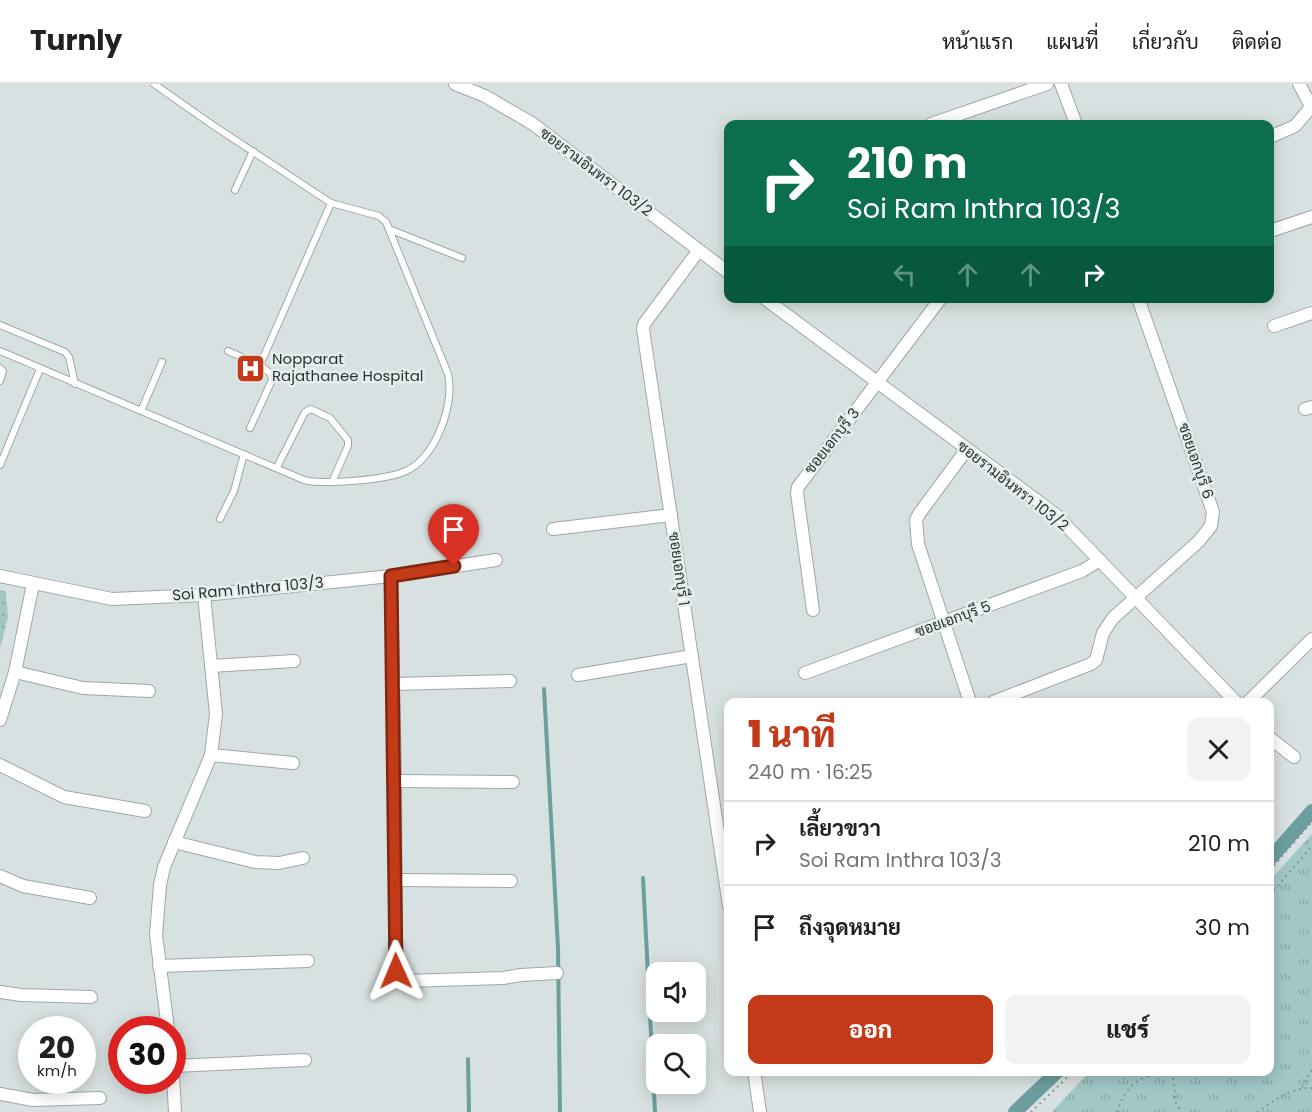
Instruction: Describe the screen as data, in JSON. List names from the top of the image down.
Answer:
{
  "streets": {
    "street": [
      "ซอยรามอินทรา 103/2",
      "ซอยเอกบุรี 3",
      "ซอยเอกบุรี 6",
      "ซอยเอกบุรี 1",
      "Soi Ram Inthra 103/3",
      "ซอยเอกบุรี 5"
    ]
  },
  "crossings": [
    ["ซอยรามอินทรา 103/2", "ซอยเอกบุรี 3"],
    ["ซอยรามอินทรา 103/2", "ซอยเอกบุรี 6"],
    ["ซอยรามอินทรา 103/2", "ซอยเอกบุรี 1"],
    ["ซอยรามอินทรา 103/2", "ซอยเอกบุรี 5"]
  ],
  "places": {
    "hospital": ["Nopparat Rajathanee Hospital"]
  },
  "page": {
    "header": "Turnly",
    "nav": [
      "หน้าแรก",
      "แผนที่",
      "เกี่ยวกับ",
      "ติดต่อ"
    ],
    "turn": ["210 m", "Soi Ram Inthra 103/3"],
    "heading": ["1 นาที", "240 m · 16:25"],
    "list": [
      {
        "name": "เลี้ยวขวา",
        "note": "Soi Ram Inthra 103/3",
        "value": "210 m"
      },
      {
        "name": "ถึงจุดหมาย",
        "value": "30 m"
      }
    ],
    "buttons": ["ออก", "แชร์"],
    "speed": "20 km/h",
    "limit": "30"
  }
}
